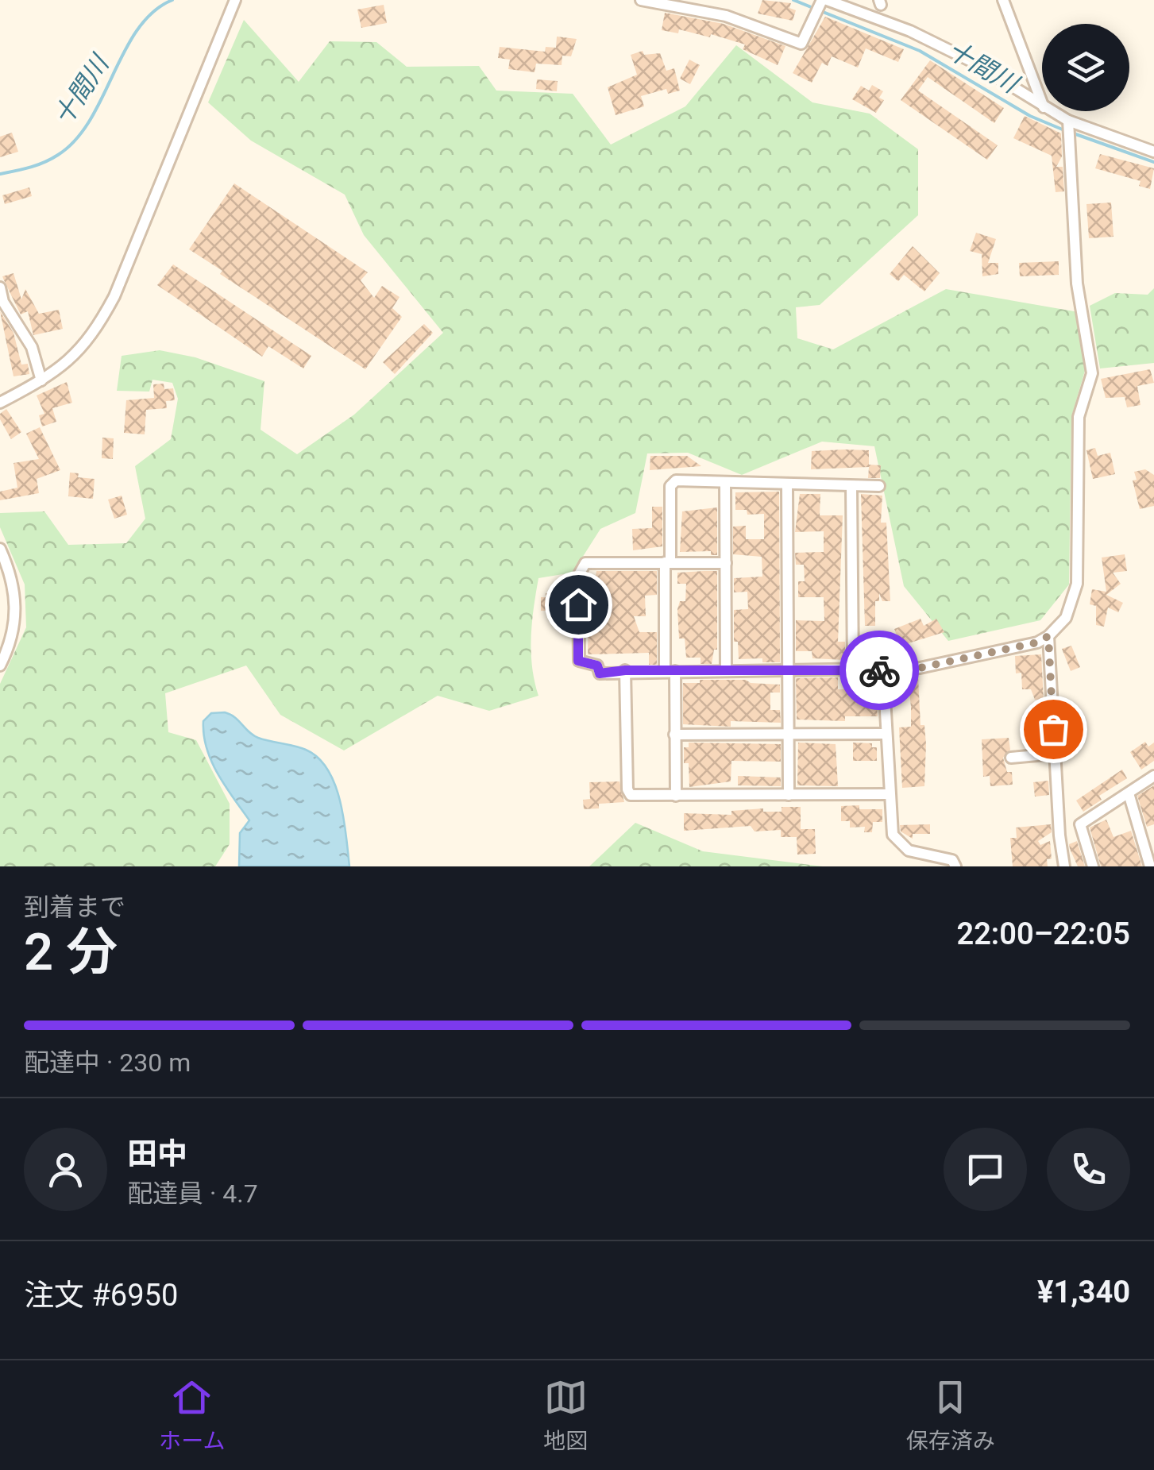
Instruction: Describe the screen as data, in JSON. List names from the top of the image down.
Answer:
{
  "water": ["十間川"],
  "page": {
    "heading": ["2 分", "到着まで", "22:00–22:05"],
    "panel": [
      "田中",
      "配達員 · 4.7",
      "注文 #6950",
      "¥1,340"
    ],
    "bar": "配達中 · 230 m",
    "tabs": ["ホーム", "地図", "保存済み"]
  }
}
